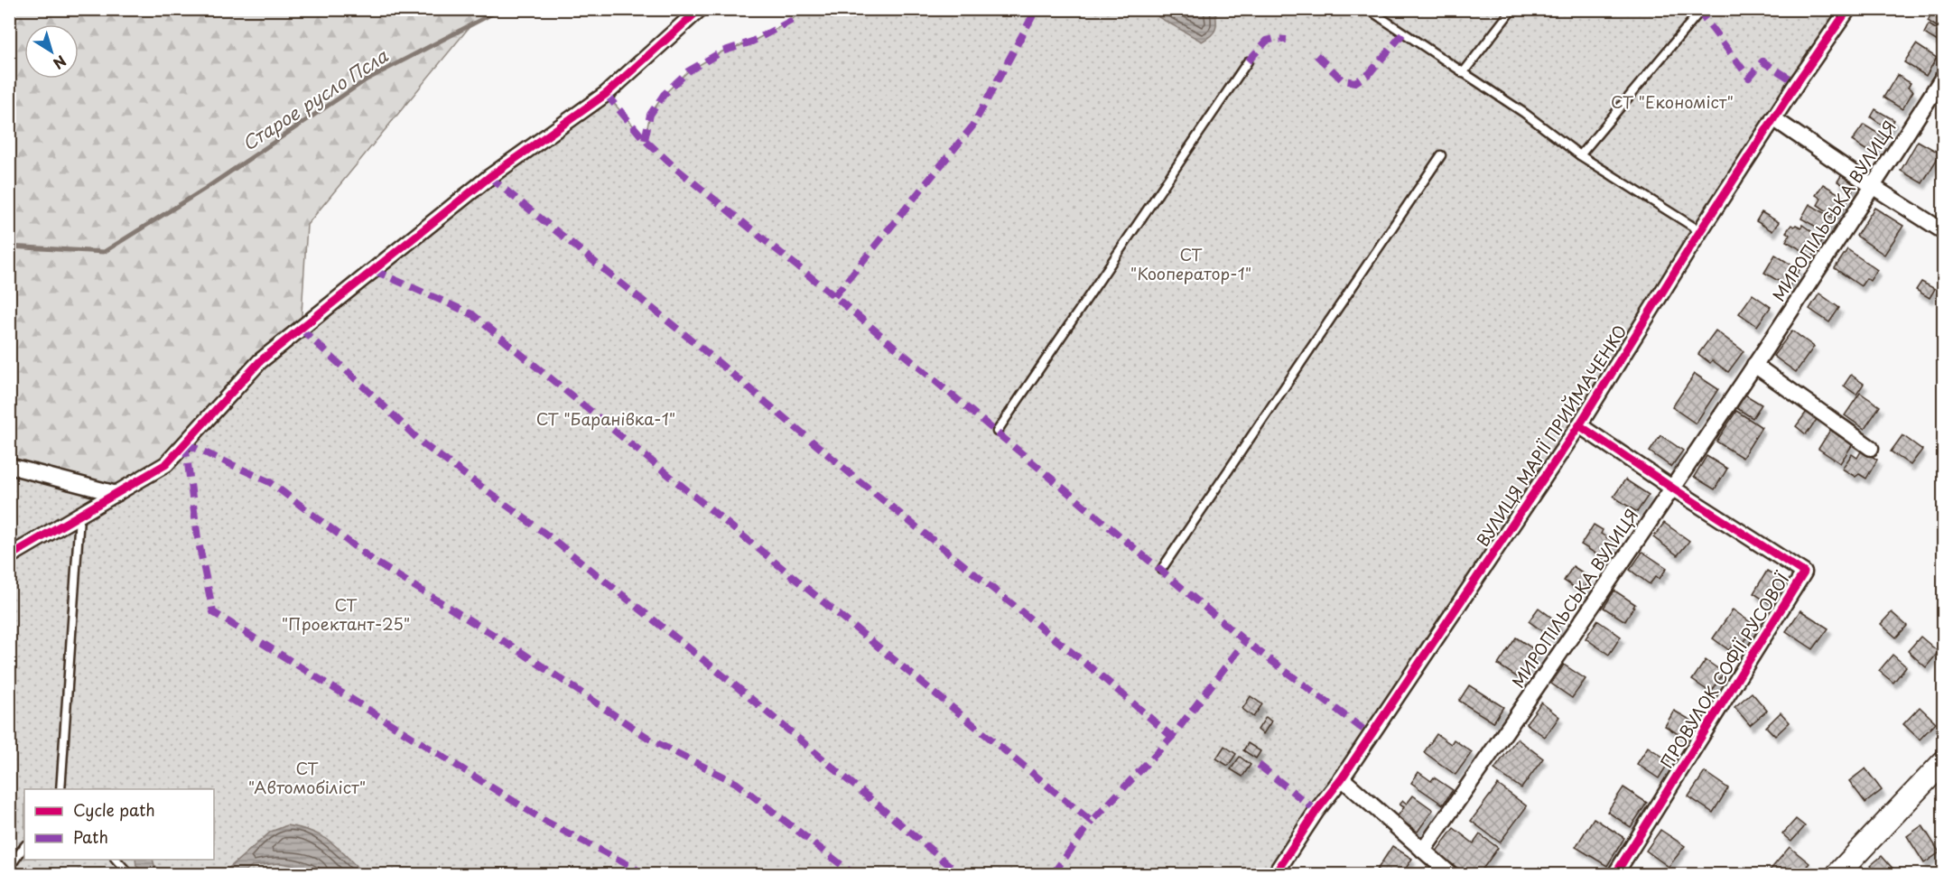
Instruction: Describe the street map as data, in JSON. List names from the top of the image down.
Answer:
{
  "streets": {
    "street": ["МИРОПІЛЬСЬКА ВУЛИЦЯ", "ВУЛИЦЯ МАРІЇ ПРИЙМАЧЕНКО", "ПРОВУЛОК СОФІЇ РУСОВОЇ"]
  },
  "crossings": [
    ["МИРОПІЛЬСЬКА ВУЛИЦЯ", "ПРОВУЛОК СОФІЇ РУСОВОЇ"],
    ["ВУЛИЦЯ МАРІЇ ПРИЙМАЧЕНКО", "ПРОВУЛОК СОФІЇ РУСОВОЇ"]
  ],
  "water": ["Старое русло Псла"],
  "parks": [
    "СТ \"Економіст\"",
    "СТ \"Кооператор-1\"",
    "СТ \"Баранівка-1\"",
    "СТ \"Проектант-25\"",
    "СТ \"Автомобіліст\""
  ],
  "legend": ["Cycle path", "Path"],
  "north": "bottom right"
}
